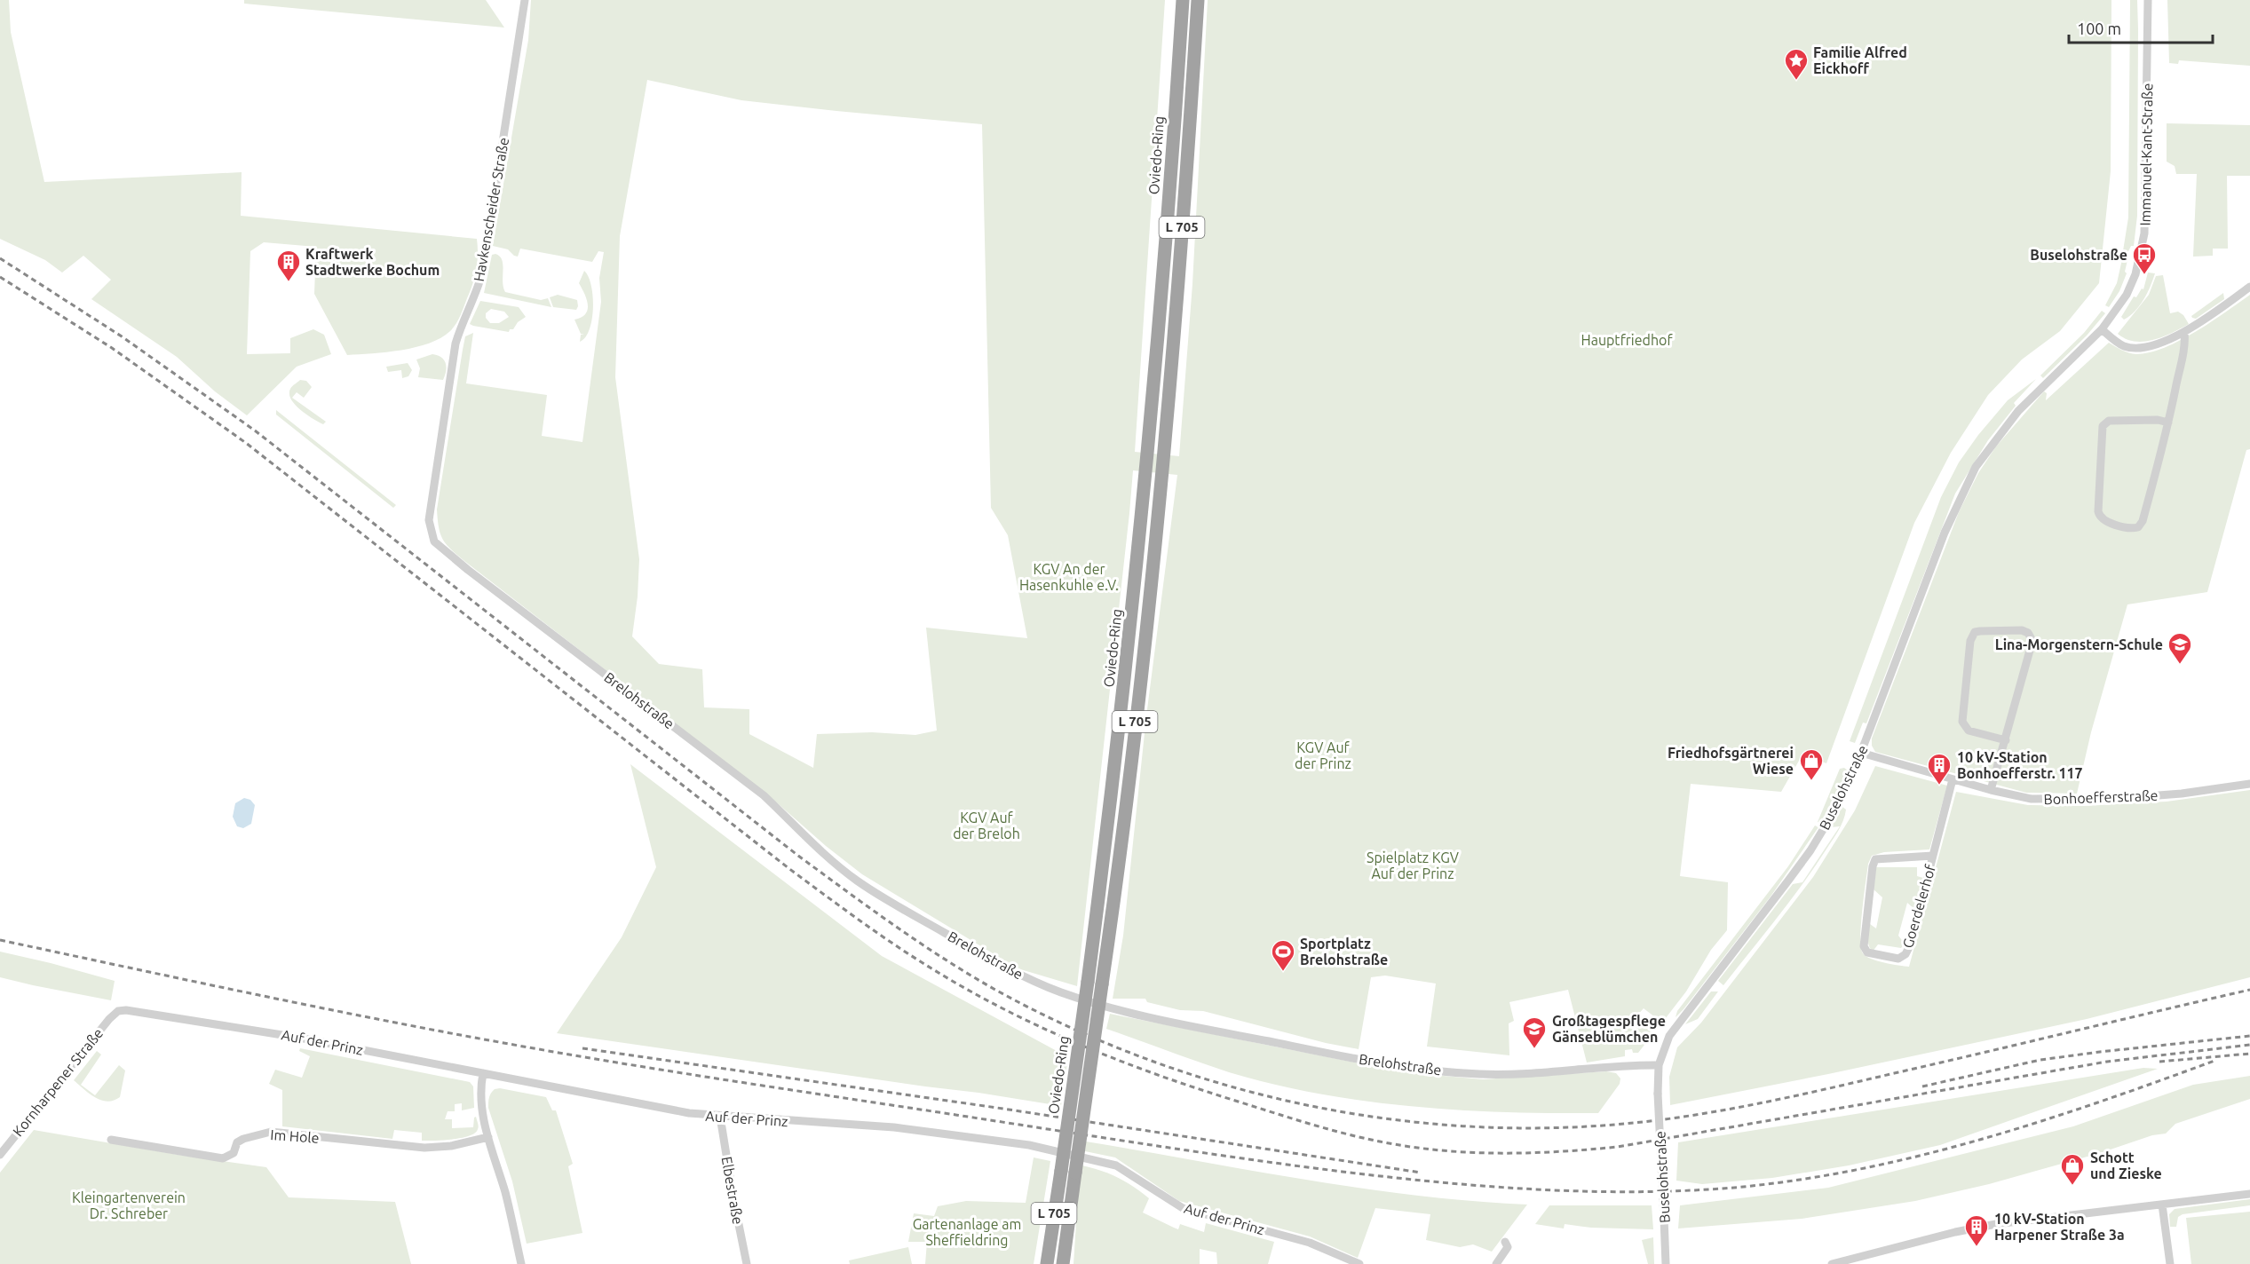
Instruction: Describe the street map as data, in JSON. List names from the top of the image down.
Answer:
{
  "streets": {
    "highway": ["Oviedo-Ring", "L 705"],
    "street": [
      "Immanuel-Kant-Straße",
      "Havkenscheider Straße",
      "Brelohstraße",
      "Buselohstraße",
      "Bonhoefferstraße",
      "Goerdelerhof",
      "Auf der Prinz",
      "Kornharpener Straße",
      "Im Hole",
      "Elbestraße"
    ]
  },
  "crossings": [
    ["Immanuel-Kant-Straße", "Buselohstraße"],
    ["Havkenscheider Straße", "Brelohstraße"],
    ["Brelohstraße", "Buselohstraße"],
    ["Buselohstraße", "Bonhoefferstraße"],
    ["Bonhoefferstraße", "Goerdelerhof"],
    ["Auf der Prinz", "Kornharpener Straße"],
    ["Auf der Prinz", "Elbestraße"]
  ],
  "parks": [
    "Hauptfriedhof",
    "KGV An der Hasenkuhle e.V.",
    "KGV Auf der Prinz",
    "KGV Auf der Breloh",
    "Spielplatz KGV Auf der Prinz",
    "Kleingartenverein Dr. Schreber",
    "Gartenanlage am Sheffieldring"
  ],
  "places": {
    "place": ["Familie Alfred Eickhoff"],
    "bus stop": ["Buselohstraße"],
    "building": ["Kraftwerk Stadtwerke Bochum", "10 kV-Station Bonhoefferstr. 117", "10 kV-Station Harpener Straße 3a"],
    "school or university": ["Lina-Morgenstern-Schule", "Großtagespflege Gänseblümchen"],
    "shop": ["Friedhofsgärtnerei Wiese", "Schott und Zieske"],
    "sports": ["Sportplatz Brelohstraße"]
  },
  "scale_bar": "100 m"
}
